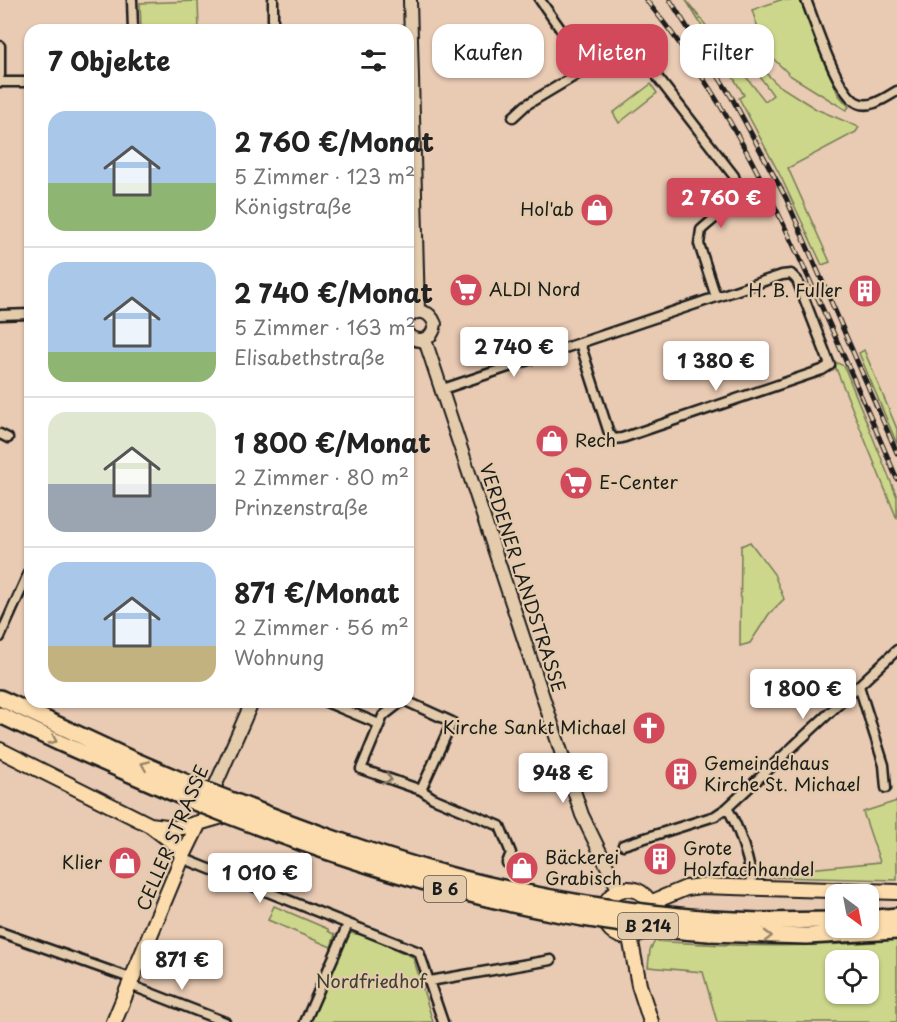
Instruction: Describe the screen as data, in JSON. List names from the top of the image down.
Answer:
{
  "streets": {
    "highway": ["B 6"],
    "main road": ["VERDENER LANDSTRASSE", "CELLER STRASSE", "B 214"]
  },
  "crossings": [
    ["VERDENER LANDSTRASSE", "B 214"],
    ["CELLER STRASSE", "B 214"]
  ],
  "parks": ["Nordfriedhof"],
  "places": {
    "shop": [
      "Hol'ab",
      "Rech",
      "Klier",
      "Bäckerei Grabisch"
    ],
    "supermarket": ["ALDI Nord", "E-Center"],
    "building": ["H. B. Fuller", "Gemeindehaus Kirche St. Michael", "Grote Holzfachhandel"],
    "church": ["Kirche Sankt Michael"]
  },
  "north": "bottom right",
  "page": {
    "chip": ["Kaufen", "Mieten", "Filter"],
    "heading": "7 Objekte",
    "list": [
      {
        "name": "2 760 €/Monat",
        "note": "5 Zimmer · 123 m² · Königstraße"
      },
      {
        "name": "2 740 €/Monat",
        "note": "5 Zimmer · 163 m² · Elisabethstraße"
      },
      {
        "name": "1 800 €/Monat",
        "note": "2 Zimmer · 80 m² · Prinzenstraße"
      },
      {
        "name": "871 €/Monat",
        "note": "2 Zimmer · 56 m² · Wohnung"
      }
    ],
    "price": [
      "2 760 €",
      "2 740 €",
      "1 380 €",
      "1 800 €",
      "948 €",
      "1 010 €",
      "871 €"
    ]
  }
}
